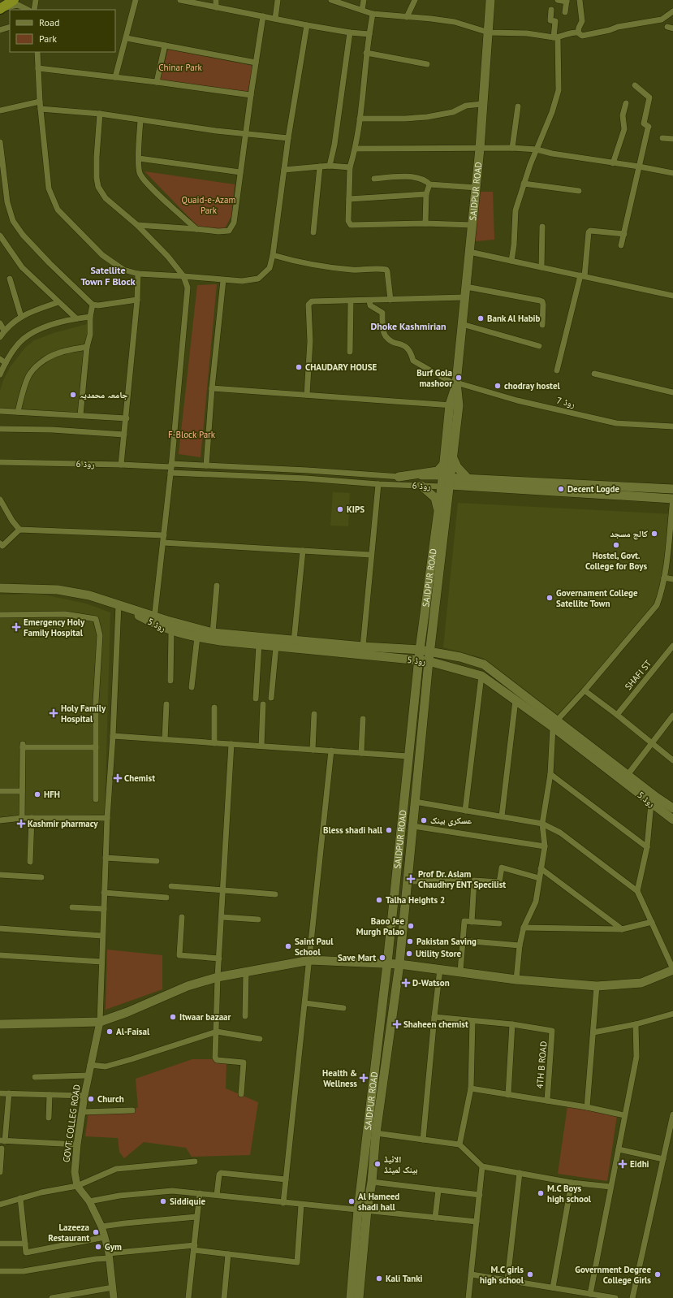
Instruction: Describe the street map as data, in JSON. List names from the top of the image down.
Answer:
{
  "streets": {
    "main road": ["SAIDPUR ROAD", "روڈ 6", "روڈ 5"],
    "street": [
      "روڈ 7",
      "SHAFI ST",
      "4TH B ROAD",
      "GOVT. COLLEG ROAD"
    ]
  },
  "crossings": [
    ["SAIDPUR ROAD", "روڈ 7"],
    ["SAIDPUR ROAD", "روڈ 6"],
    ["SAIDPUR ROAD", "روڈ 5"]
  ],
  "districts": ["Satellite Town F Block", "Dhoke Kashmirian"],
  "parks": ["Chinar Park", "Quaid-e-Azam Park", "F-Block Park"],
  "places": {
    "other": [
      "Bank Al Habib",
      "CHAUDARY HOUSE",
      "Burf Gola mashoor",
      "chodray hostel",
      "جامعہ محمدیہ",
      "Decent Logde",
      "KIPS",
      "کالج مسجد",
      "Hostel, Govt. College for Boys",
      "Governament College Satellite Town",
      "HFH",
      "عسکری بینک",
      "Bless shadi hall",
      "Talha Heights 2",
      "Baoo Jee Murgh Palao",
      "Pakistan Saving",
      "Saint Paul School",
      "Utility Store",
      "Save Mart",
      "Itwaar bazaar",
      "Al-Faisal",
      "Church",
      "الائیڈ بینک لمیٹڈ",
      "M.C Boys high school",
      "Siddiquie",
      "Al Hameed shadi hall",
      "Lazeeza Restaurant",
      "Gym",
      "M.C girls high school",
      "Government Degree College Girls",
      "Kali Tanki"
    ],
    "health": [
      "Emergency Holy Family Hospital",
      "Holy Family Hospital",
      "Chemist",
      "Kashmir pharmacy",
      "Prof Dr. Aslam Chaudhry ENT Specilist",
      "D-Watson",
      "Shaheen chemist",
      "Health & Wellness",
      "Eidhi"
    ]
  },
  "legend": ["Road", "Park"]
}
